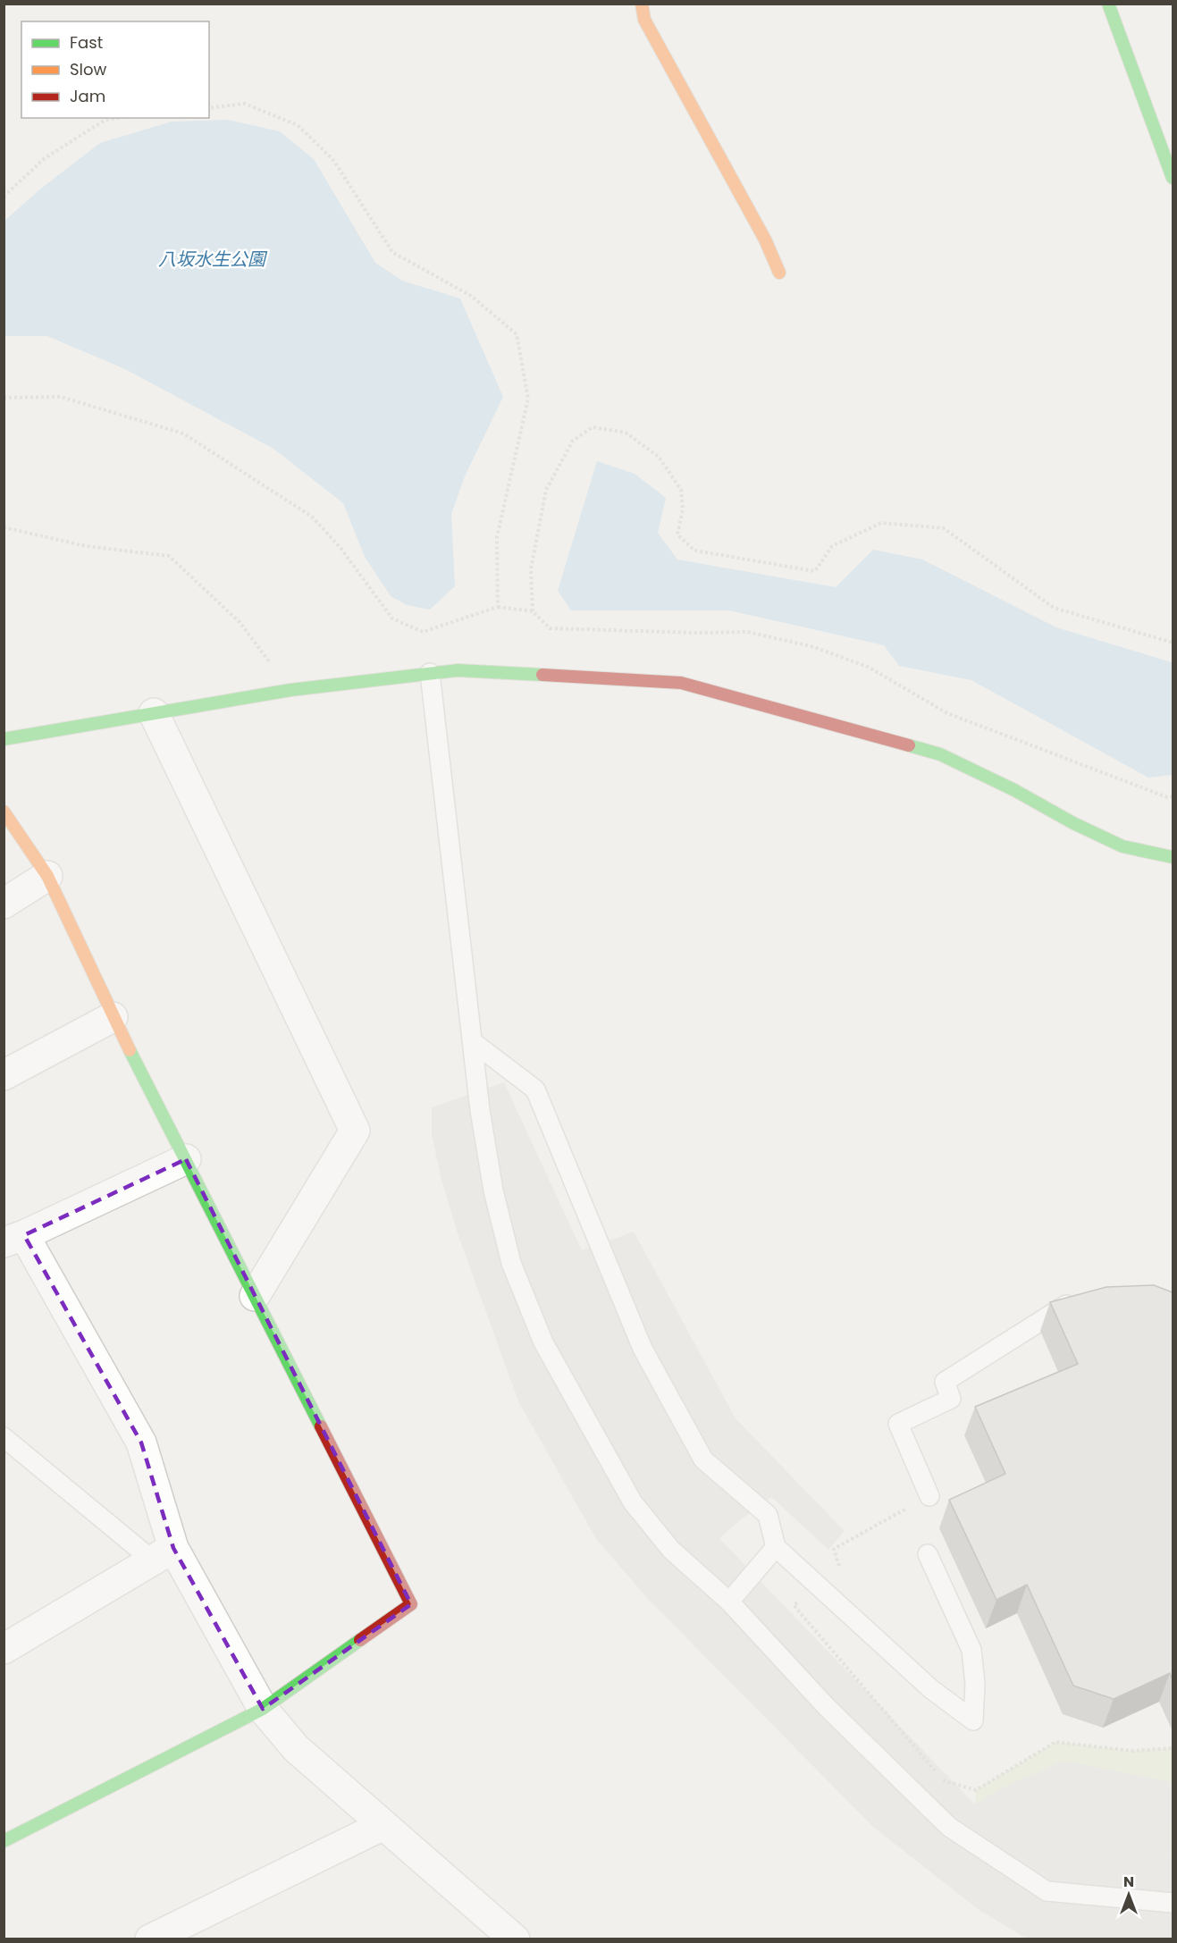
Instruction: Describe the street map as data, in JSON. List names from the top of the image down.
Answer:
{
  "water": ["八坂水生公園"],
  "legend": ["Fast", "Slow", "Jam"],
  "north": "top"
}
